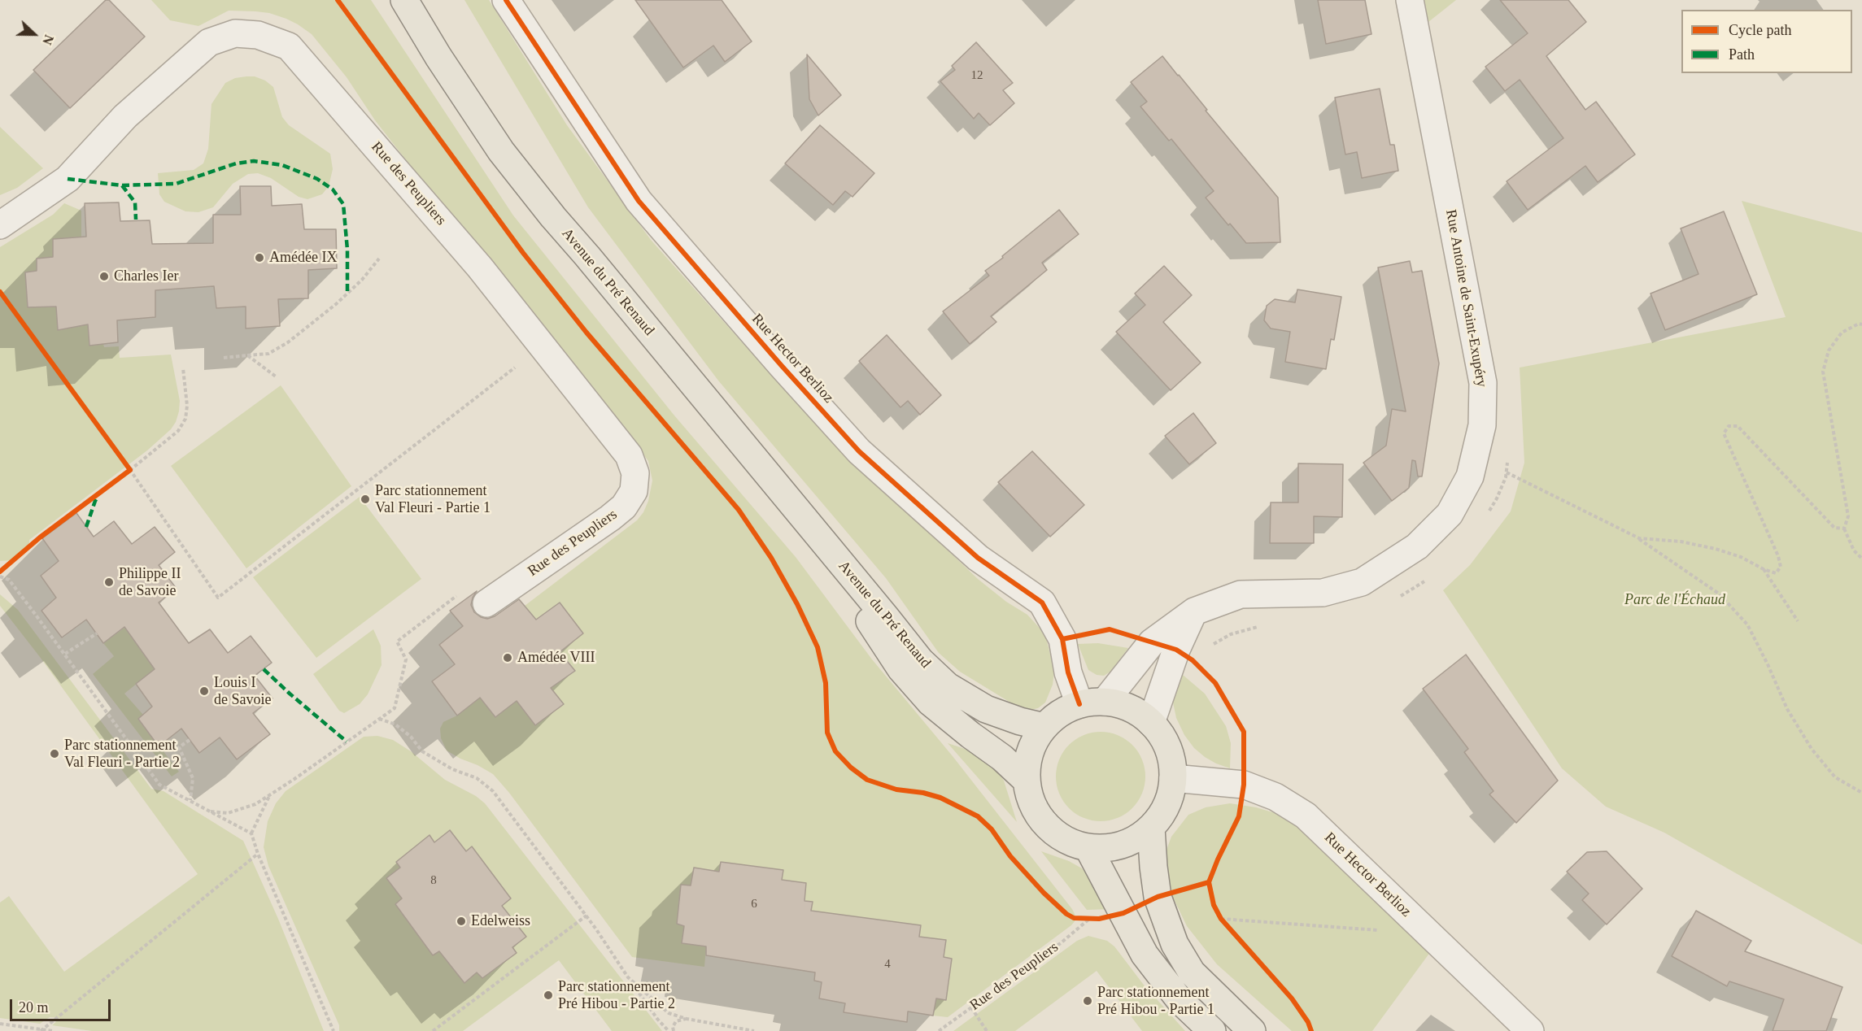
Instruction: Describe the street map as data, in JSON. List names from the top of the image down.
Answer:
{
  "streets": {
    "main road": ["Avenue du Pré Renaud"],
    "street": ["Rue des Peupliers", "Rue Antoine de Saint-Exupéry", "Rue Hector Berlioz"]
  },
  "crossings": [
    ["Avenue du Pré Renaud", "Rue Antoine de Saint-Exupéry"],
    ["Avenue du Pré Renaud", "Rue Hector Berlioz"],
    ["Rue Antoine de Saint-Exupéry", "Rue Hector Berlioz"]
  ],
  "parks": ["Parc de l'Échaud"],
  "places": [
    "Amédée IX",
    "Charles Ier",
    "Parc stationnement Val Fleuri - Partie 1",
    "Philippe II de Savoie",
    "Amédée VIII",
    "Louis I de Savoie",
    "Parc stationnement Val Fleuri - Partie 2",
    "Edelweiss",
    "Parc stationnement Pré Hibou - Partie 2",
    "Parc stationnement Pré Hibou - Partie 1"
  ],
  "house_numbers": [
    "12",
    "8",
    "6",
    "4"
  ],
  "legend": ["Cycle path", "Path"],
  "scale_bar": "20 m",
  "north": "right"
}
